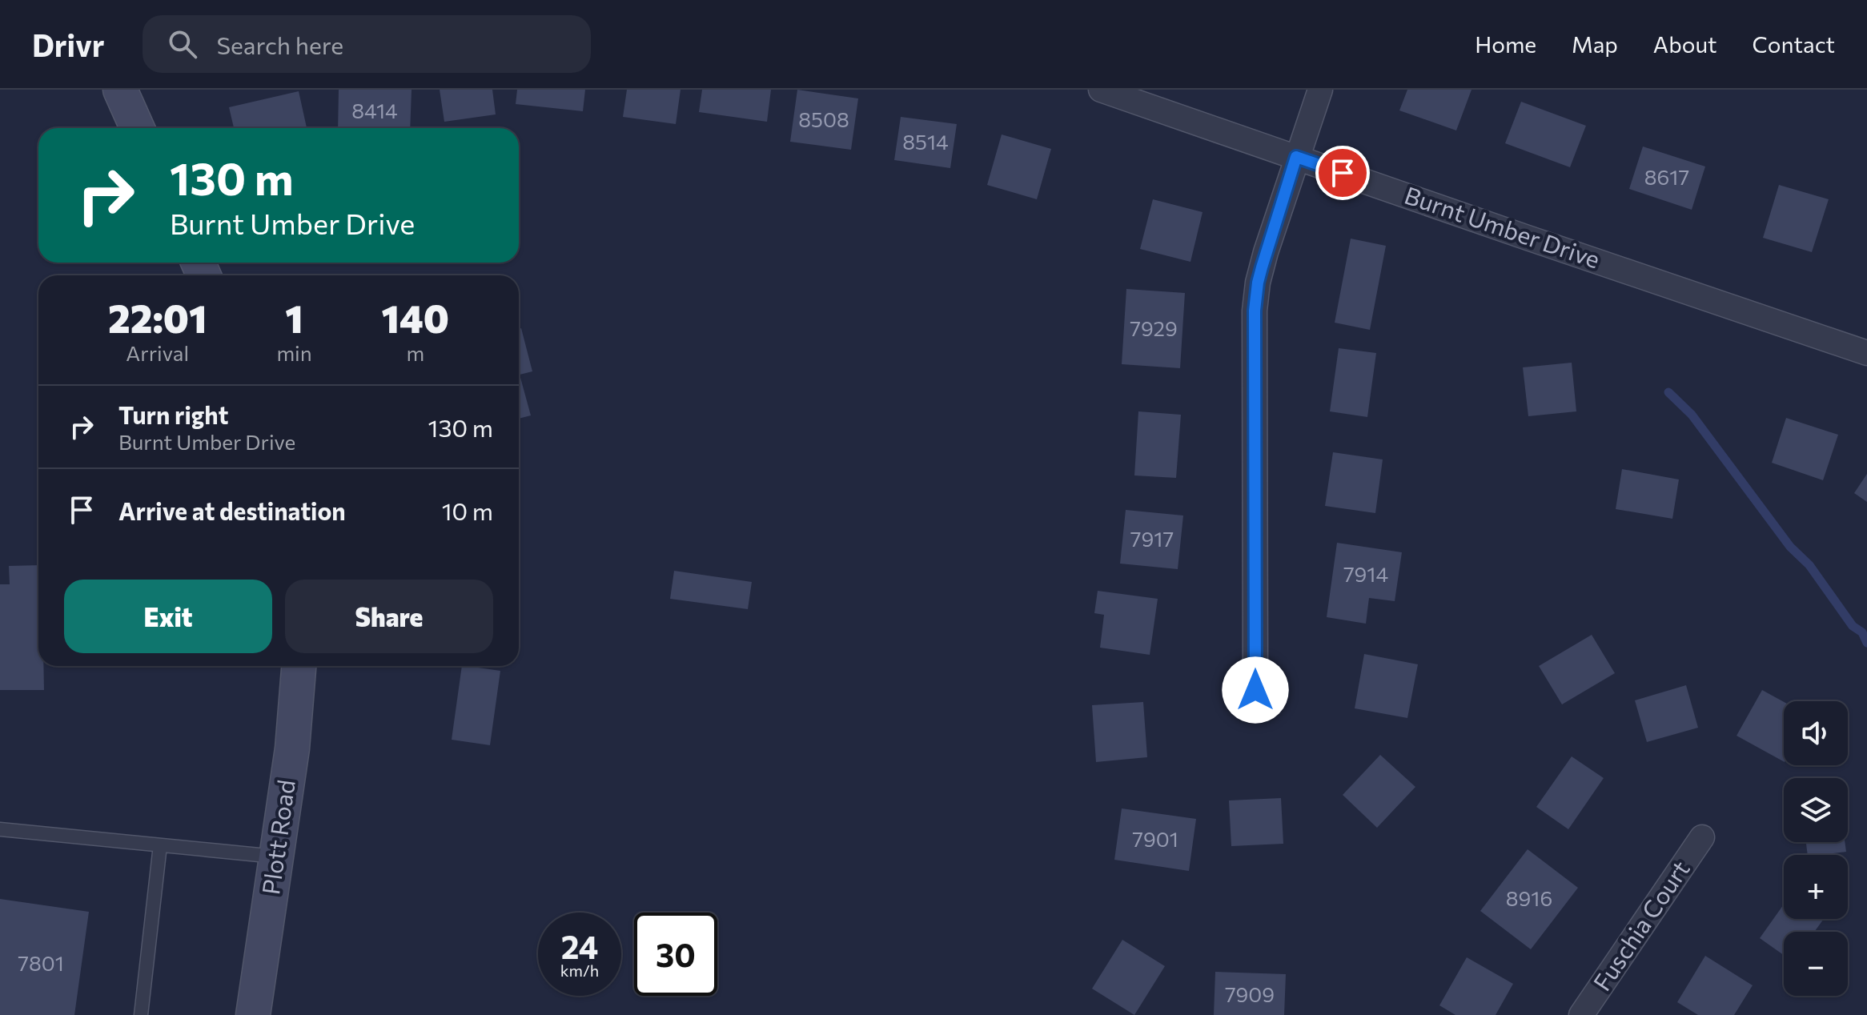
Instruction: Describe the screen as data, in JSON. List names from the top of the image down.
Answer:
{
  "streets": {
    "street": ["Burnt Umber Drive", "Plott Road", "Fuschia Court"]
  },
  "house_numbers": [
    "8414",
    "8508",
    "8514",
    "8617",
    "7929",
    "7917",
    "7914",
    "7901",
    "8916",
    "7801",
    "7909"
  ],
  "page": {
    "header": "Drivr",
    "search": "Search here",
    "nav": [
      "Home",
      "Map",
      "About",
      "Contact"
    ],
    "turn": ["130 m", "Burnt Umber Drive"],
    "eta": [
      "22:01",
      "Arrival",
      "1",
      "min",
      "140",
      "m"
    ],
    "list": [
      {
        "name": "Turn right",
        "note": "Burnt Umber Drive",
        "value": "130 m"
      },
      {
        "name": "Arrive at destination",
        "value": "10 m"
      }
    ],
    "buttons": ["Exit", "Share"],
    "map_buttons": ["+", "−"],
    "speed": "24 km/h",
    "limit": "30"
  }
}
